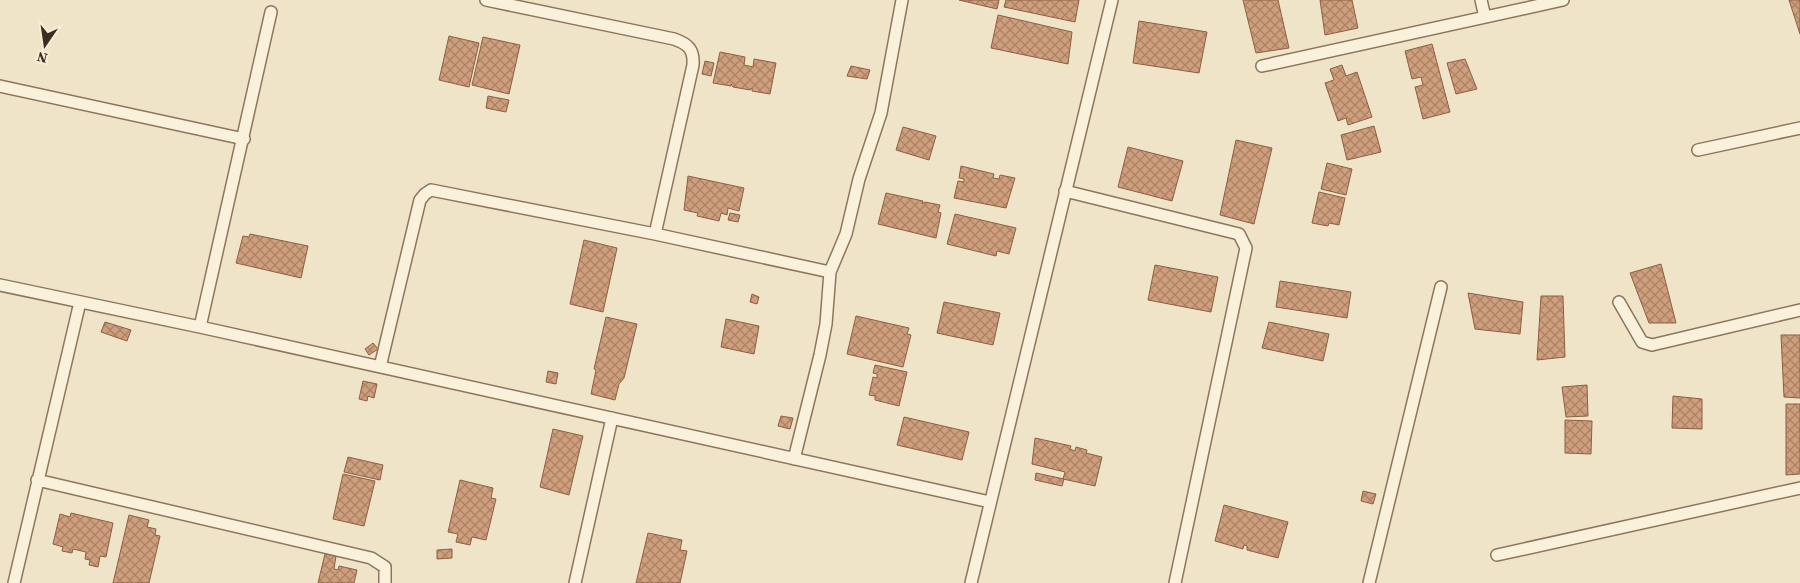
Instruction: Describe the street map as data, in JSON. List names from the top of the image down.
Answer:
{
  "north": "bottom"
}
